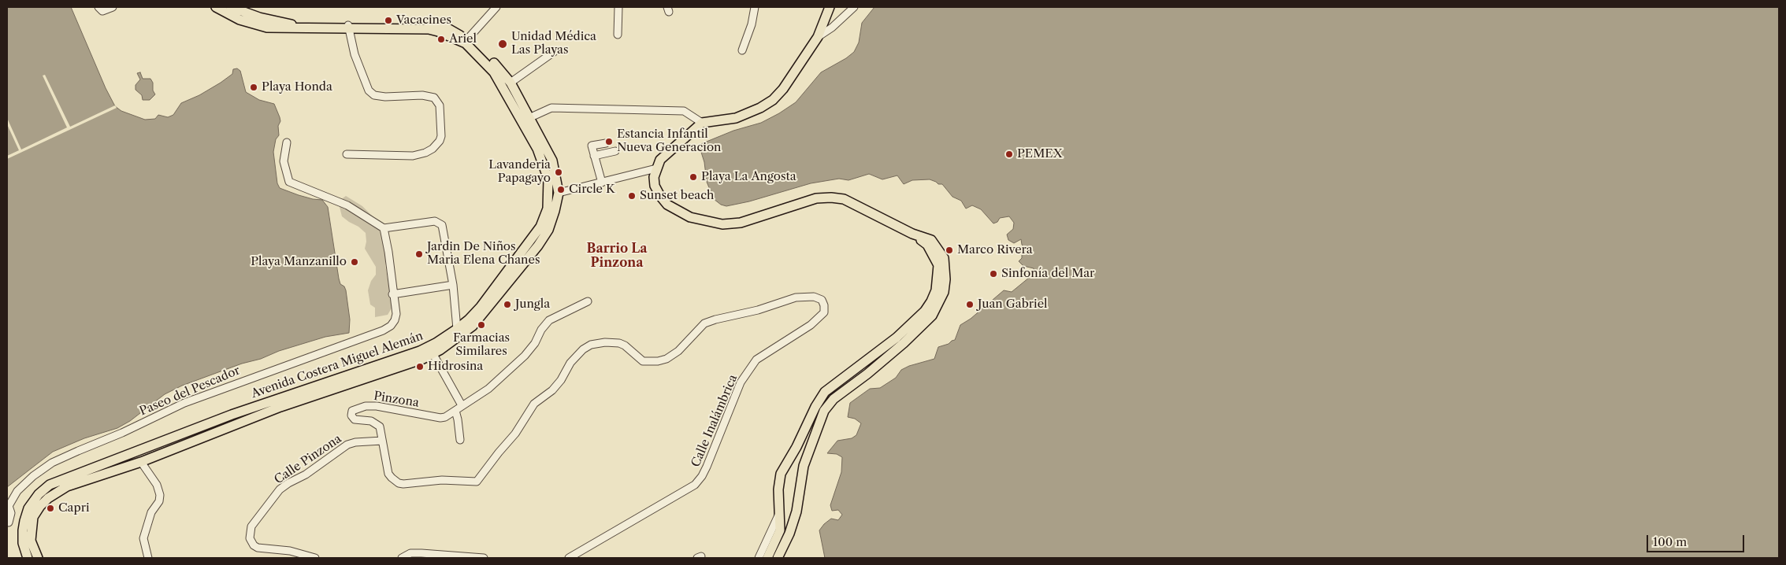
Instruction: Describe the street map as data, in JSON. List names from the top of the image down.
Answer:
{
  "streets": {
    "main road": ["Avenida Costera Miguel Alemán"],
    "street": [
      "Paseo del Pescador",
      "Pinzona",
      "Calle Inalámbrica",
      "Calle Pinzona"
    ]
  },
  "crossings": [
    ["Pinzona", "Calle Inalámbrica"],
    ["Pinzona", "Calle Pinzona"],
    ["Calle Inalámbrica", "Calle Pinzona"]
  ],
  "districts": ["Barrio La Pinzona"],
  "places": [
    "Vacacines",
    "Ariel",
    "Unidad Médica Las Playas",
    "Playa Honda",
    "Estancia Infantil Nueva Generacion",
    "PEMEX",
    "Lavanderia Papagayo",
    "Playa La Angosta",
    "Circle K",
    "Sunset beach",
    "Marco Rivera",
    "Jardin De Niños Maria Elena Chanes",
    "Playa Manzanillo",
    "Sinfonía del Mar",
    "Jungla",
    "Juan Gabriel",
    "Farmacias Similares",
    "Hidrosina",
    "Capri"
  ],
  "scale_bar": "100 m"
}
